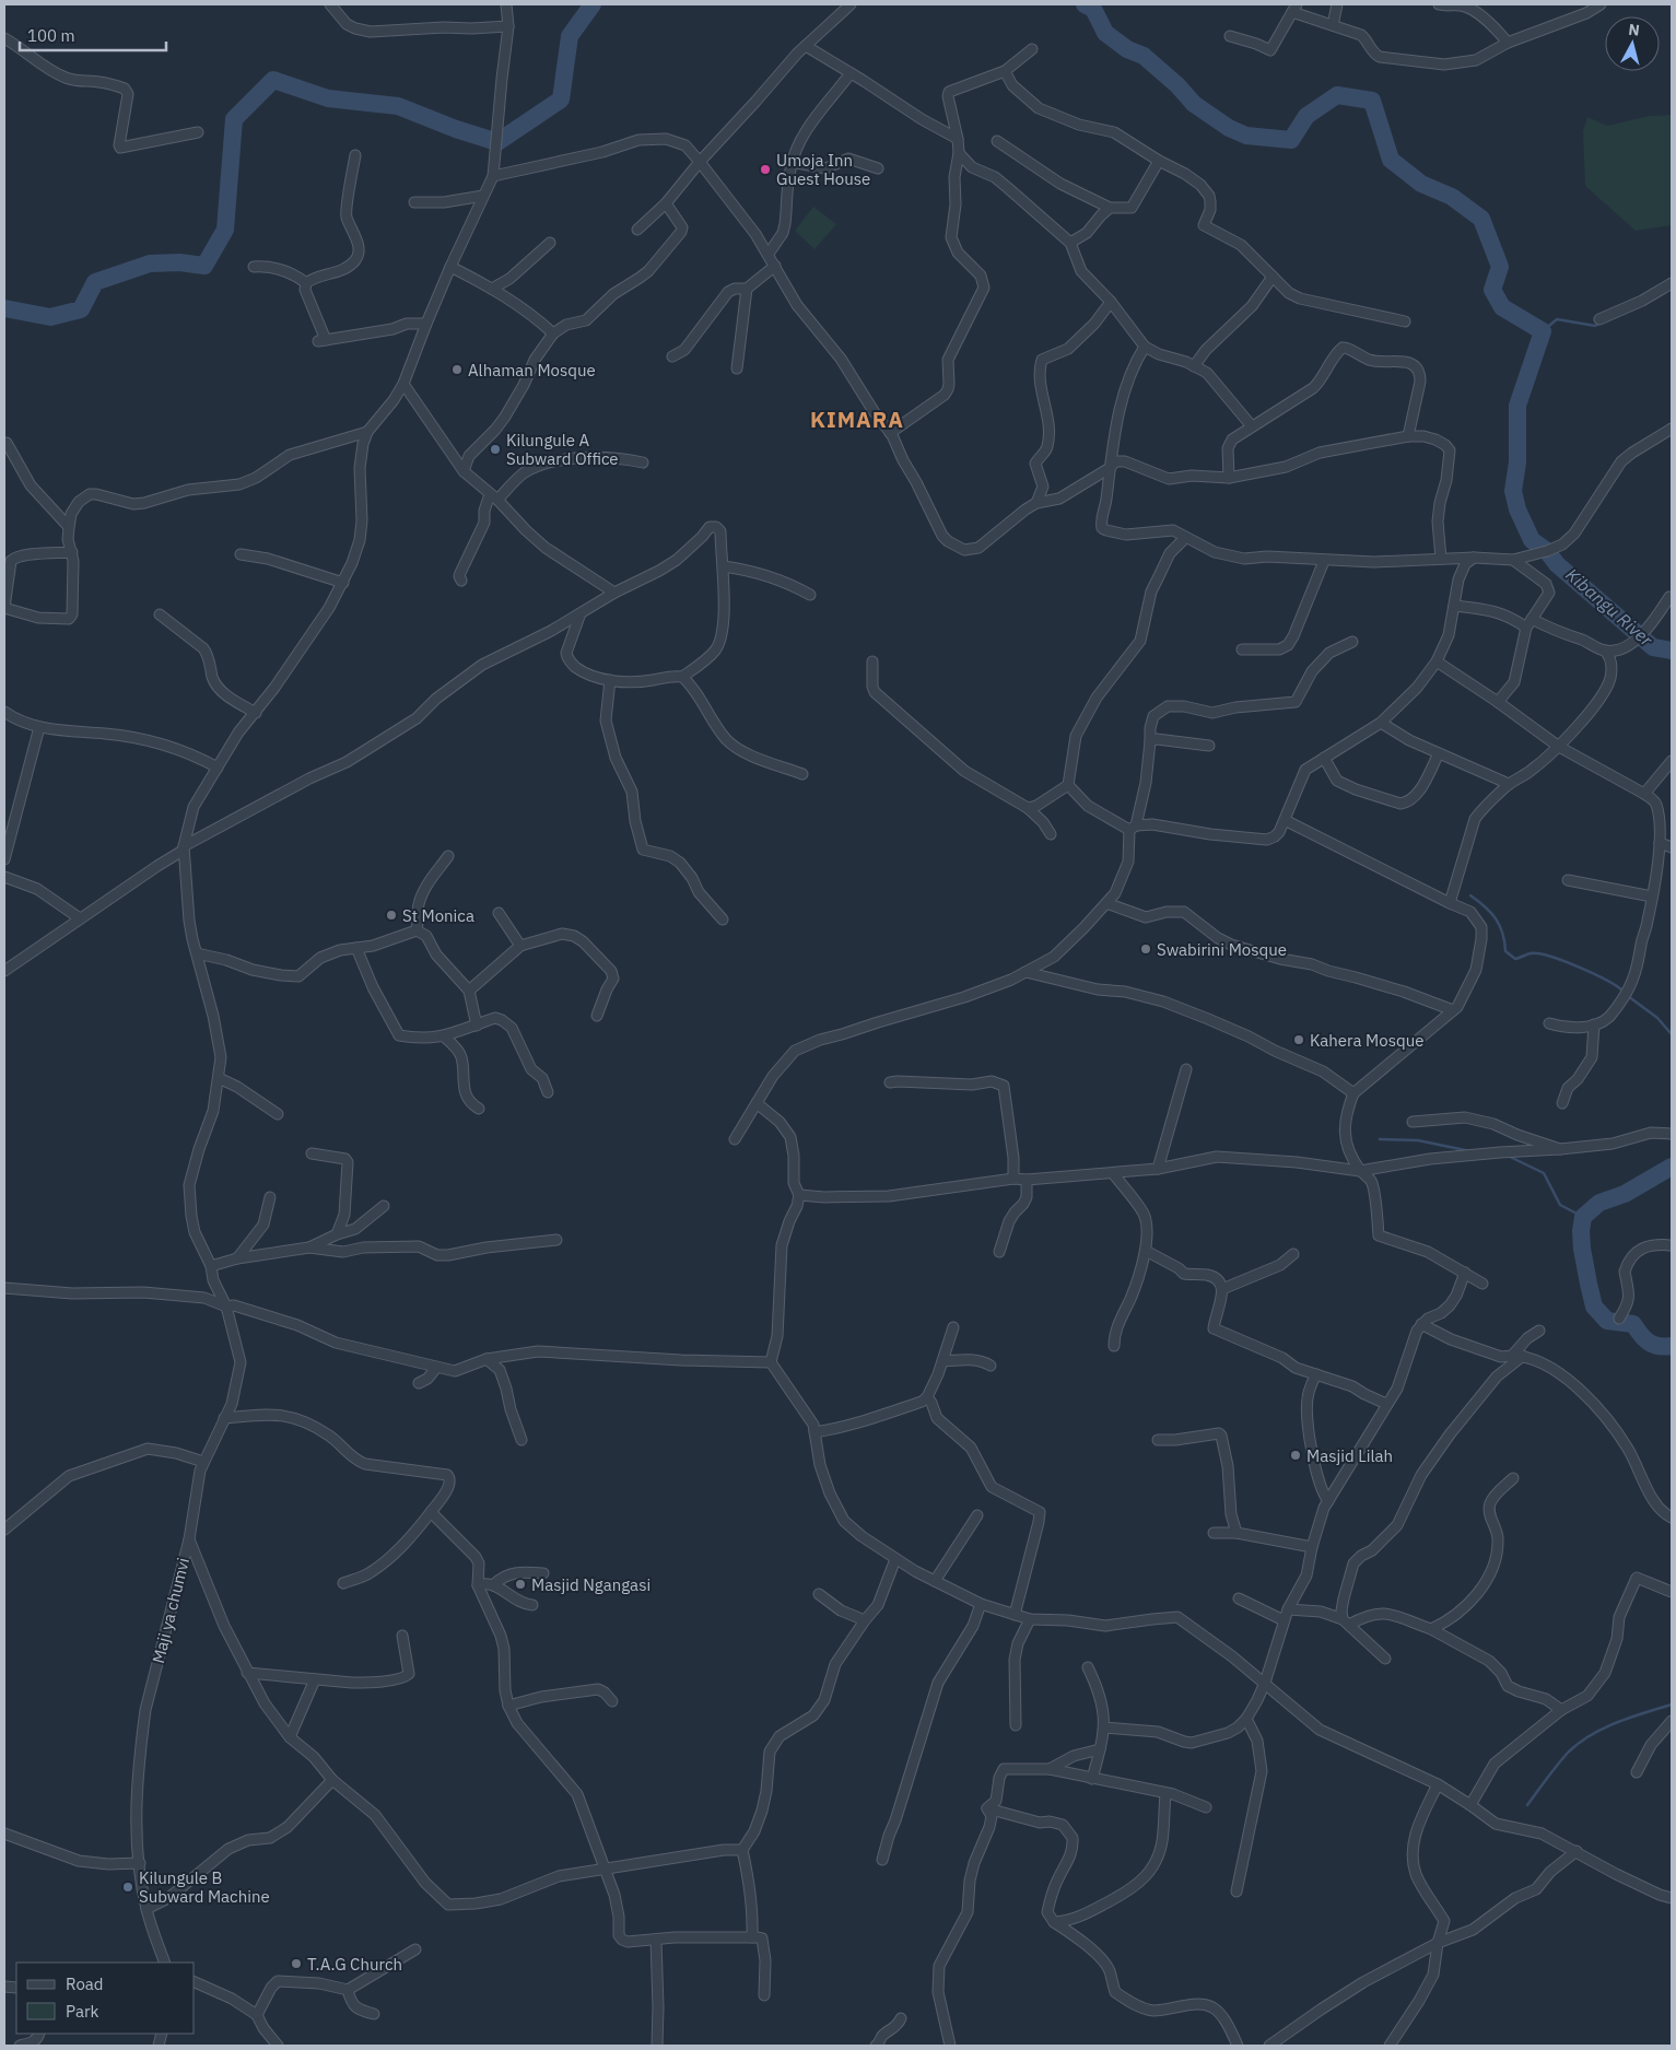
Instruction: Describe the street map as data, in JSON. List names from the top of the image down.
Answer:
{
  "streets": {
    "street": ["Maji ya chumvi"]
  },
  "districts": ["KIMARA"],
  "water": ["Kibangu River"],
  "places": [
    "Umoja Inn Guest House",
    "Alhaman Mosque",
    "Kilungule A Subward Office",
    "St Monica",
    "Swabirini Mosque",
    "Kahera Mosque",
    "Masjid Lilah",
    "Masjid Ngangasi",
    "Kilungule B Subward Machine",
    "T.A.G Church"
  ],
  "legend": ["Road", "Park"],
  "scale_bar": "100 m",
  "north": "top"
}
